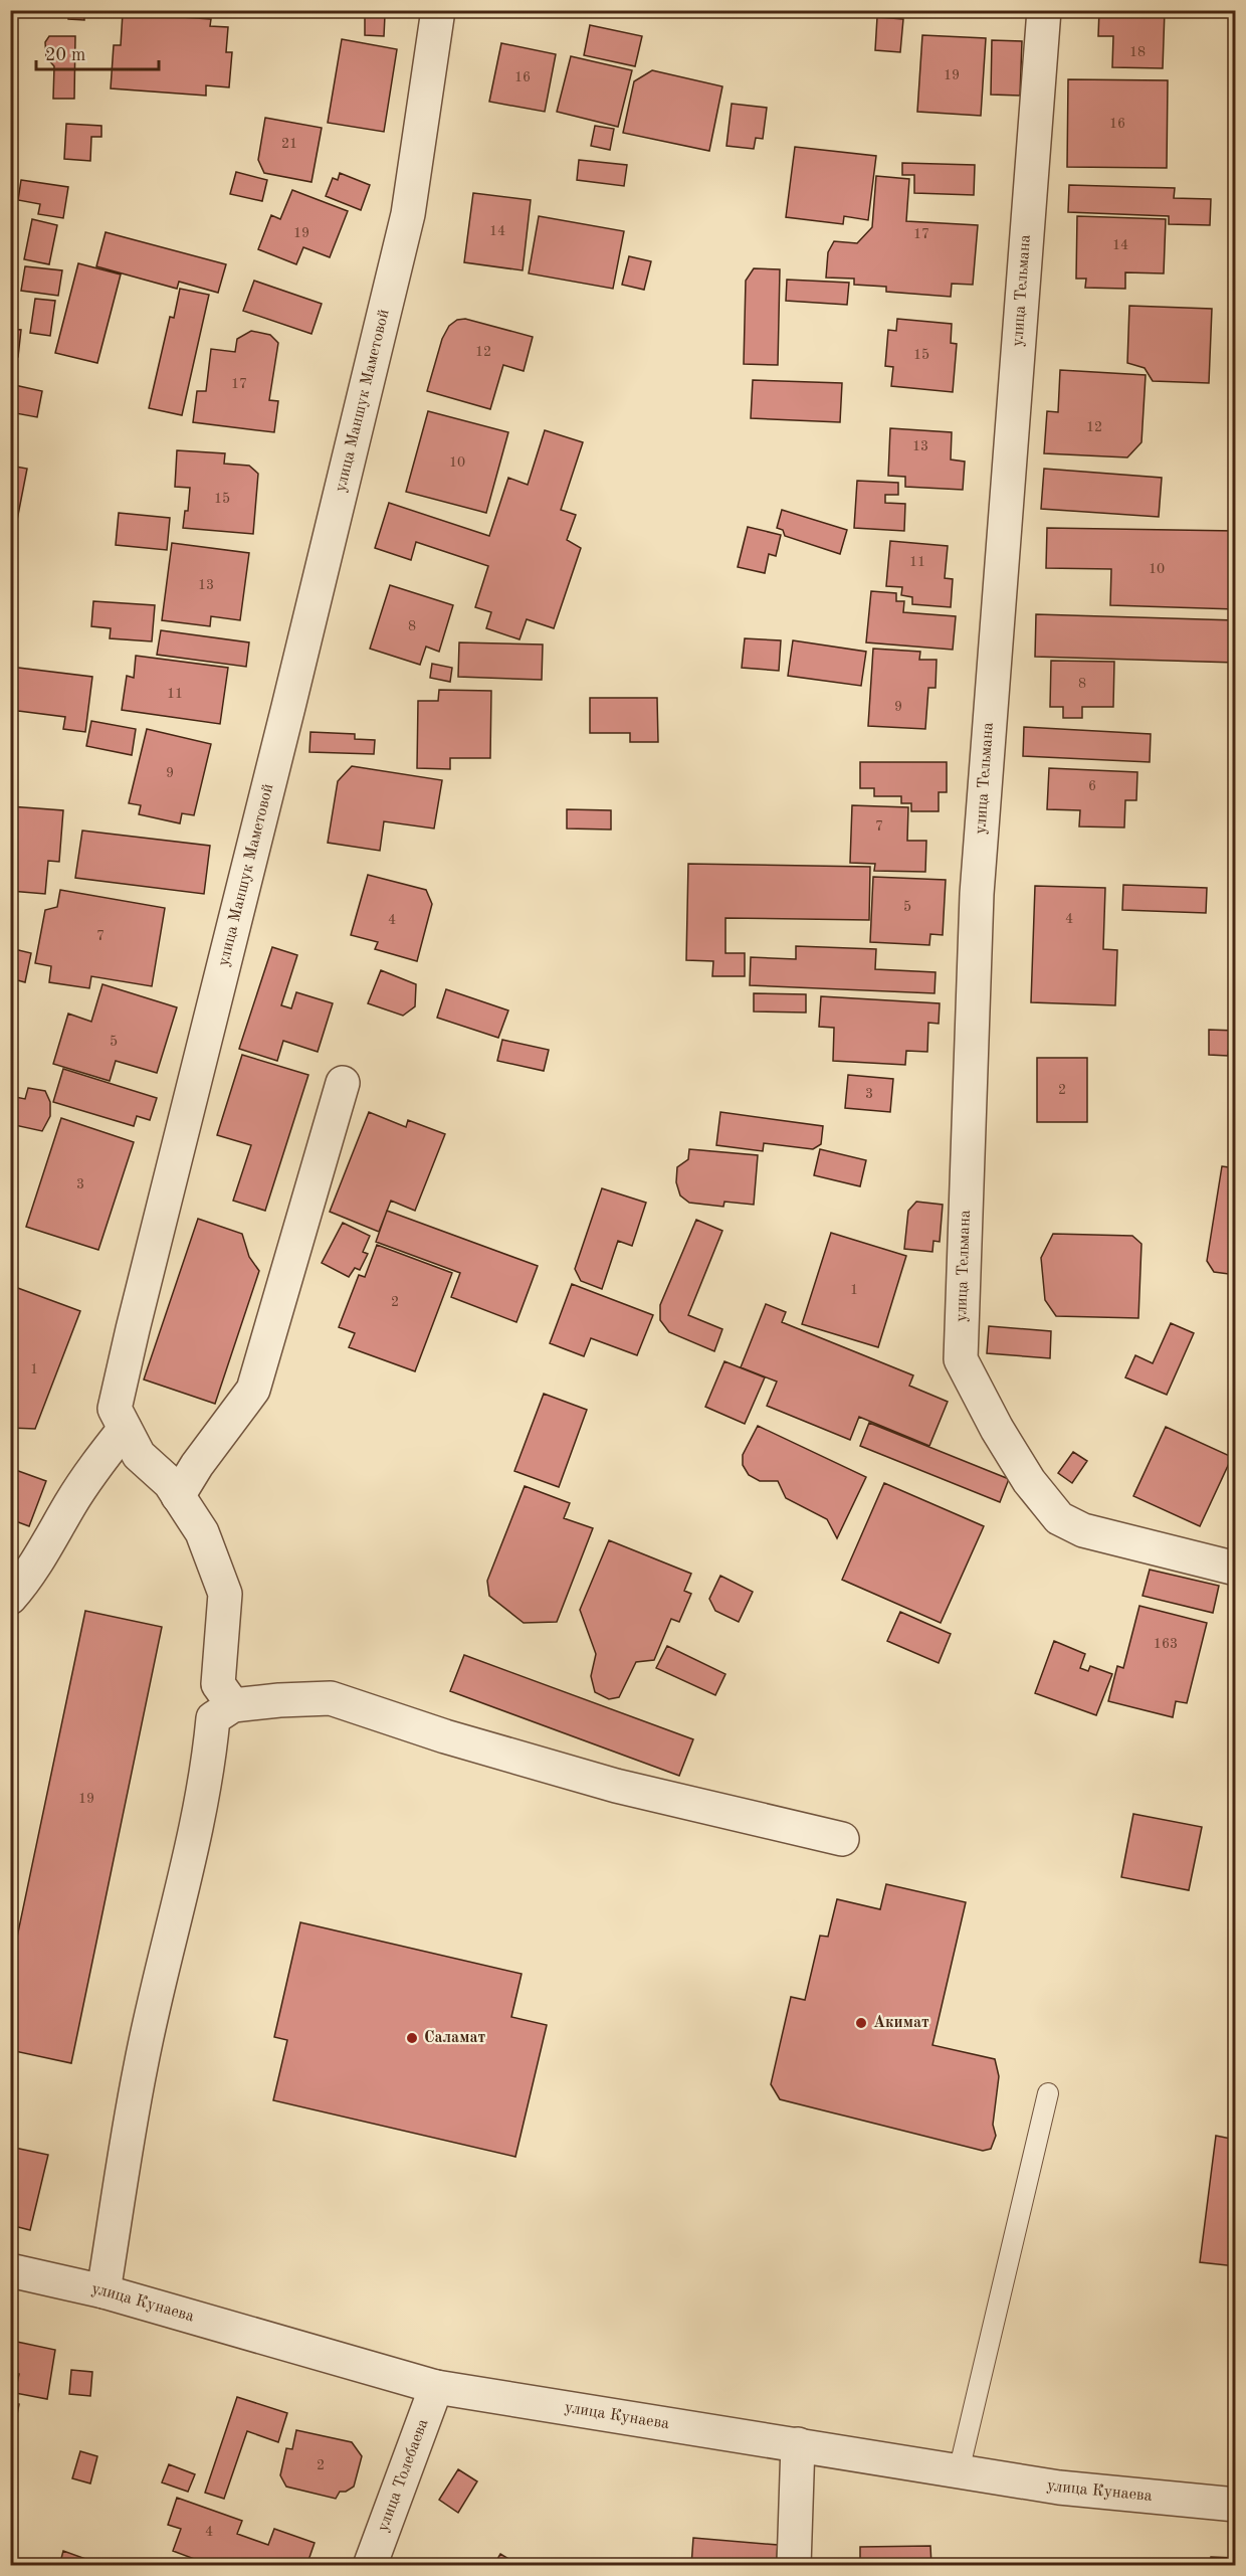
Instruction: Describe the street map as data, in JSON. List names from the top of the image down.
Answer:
{
  "streets": {
    "street": [
      "улица Тельмана",
      "улица Маншук Маметовой",
      "улица Кунаева",
      "улица Толебаева"
    ]
  },
  "crossings": [
    ["улица Кунаева", "улица Толебаева"]
  ],
  "places": ["Акимат", "Саламат"],
  "house_numbers": [
    "18",
    "19",
    "16",
    "16",
    "21",
    "14",
    "19",
    "17",
    "14",
    "12",
    "15",
    "17",
    "12",
    "13",
    "10",
    "15",
    "11",
    "10",
    "13",
    "8",
    "8",
    "11",
    "9",
    "9",
    "6",
    "7",
    "5",
    "4",
    "4",
    "7",
    "5",
    "2",
    "3",
    "3",
    "1",
    "2",
    "1",
    "163",
    "19",
    "2",
    "4"
  ],
  "scale_bar": "20 m"
}
